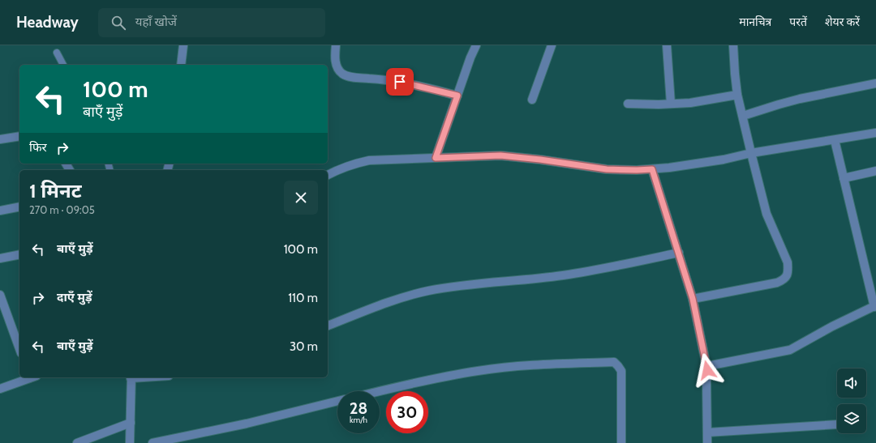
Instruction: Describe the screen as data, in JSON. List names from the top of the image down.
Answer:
{
  "page": {
    "header": "Headway",
    "search": "यहाँ खोजें",
    "nav": ["मानचित्र", "परतें", "शेयर करें"],
    "turn": ["100 m", "बाएँ मुड़ें"],
    "then": "फिर",
    "heading": ["1 मिनट", "270 m · 09:05"],
    "list": [
      {
        "name": "बाएँ मुड़ें",
        "value": "100 m"
      },
      {
        "name": "दाएँ मुड़ें",
        "value": "110 m"
      },
      {
        "name": "बाएँ मुड़ें",
        "value": "30 m"
      }
    ],
    "speed": "28 km/h",
    "limit": "30"
  }
}
